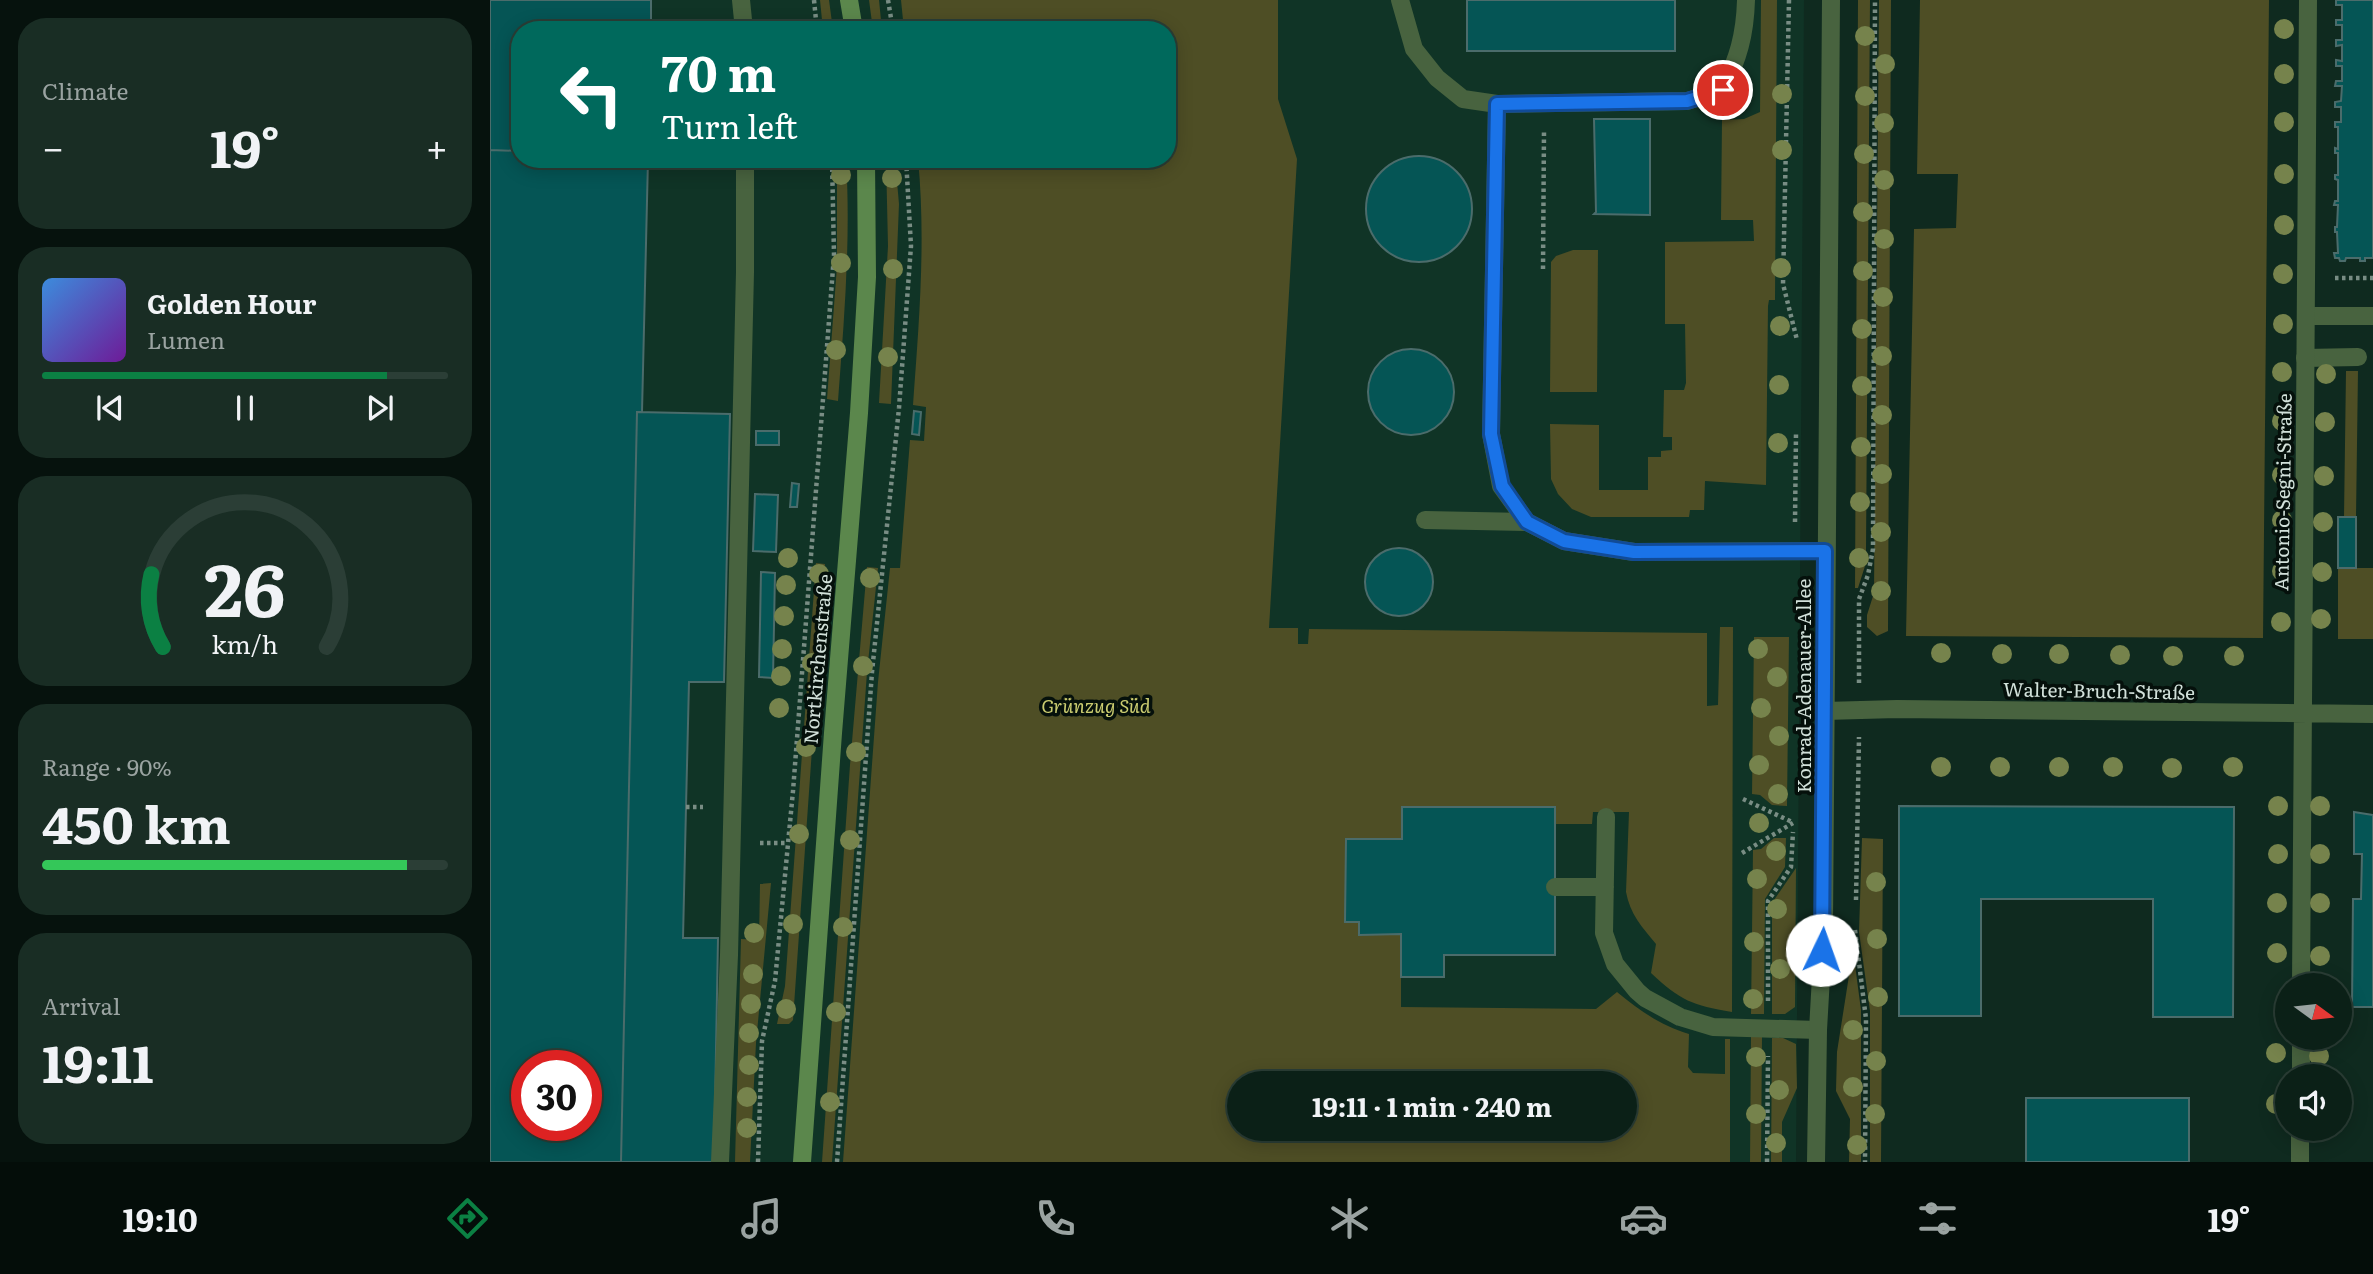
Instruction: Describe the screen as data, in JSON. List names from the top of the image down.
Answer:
{
  "streets": {
    "main road": ["Nortkirchenstraße"],
    "street": ["Antonio-Segni-Straße", "Konrad-Adenauer-Allee", "Walter-Bruch-Straße"]
  },
  "crossings": [
    ["Antonio-Segni-Straße", "Walter-Bruch-Straße"],
    ["Konrad-Adenauer-Allee", "Walter-Bruch-Straße"]
  ],
  "parks": ["Grünzug Süd"],
  "north": "right",
  "page": {
    "tile": [
      "Climate",
      ["Range · 90%", "450 km"],
      ["Arrival", "19:11"]
    ],
    "turn": ["70 m", "Turn left"],
    "heat": ["−", "19°", "+"],
    "song": ["Golden Hour", "Lumen"],
    "limit": "30",
    "trip": "19:11 · 1 min · 240 m",
    "tabs": ["19:10", "19°"],
    "gauge": ["26", "km/h"]
  }
}
